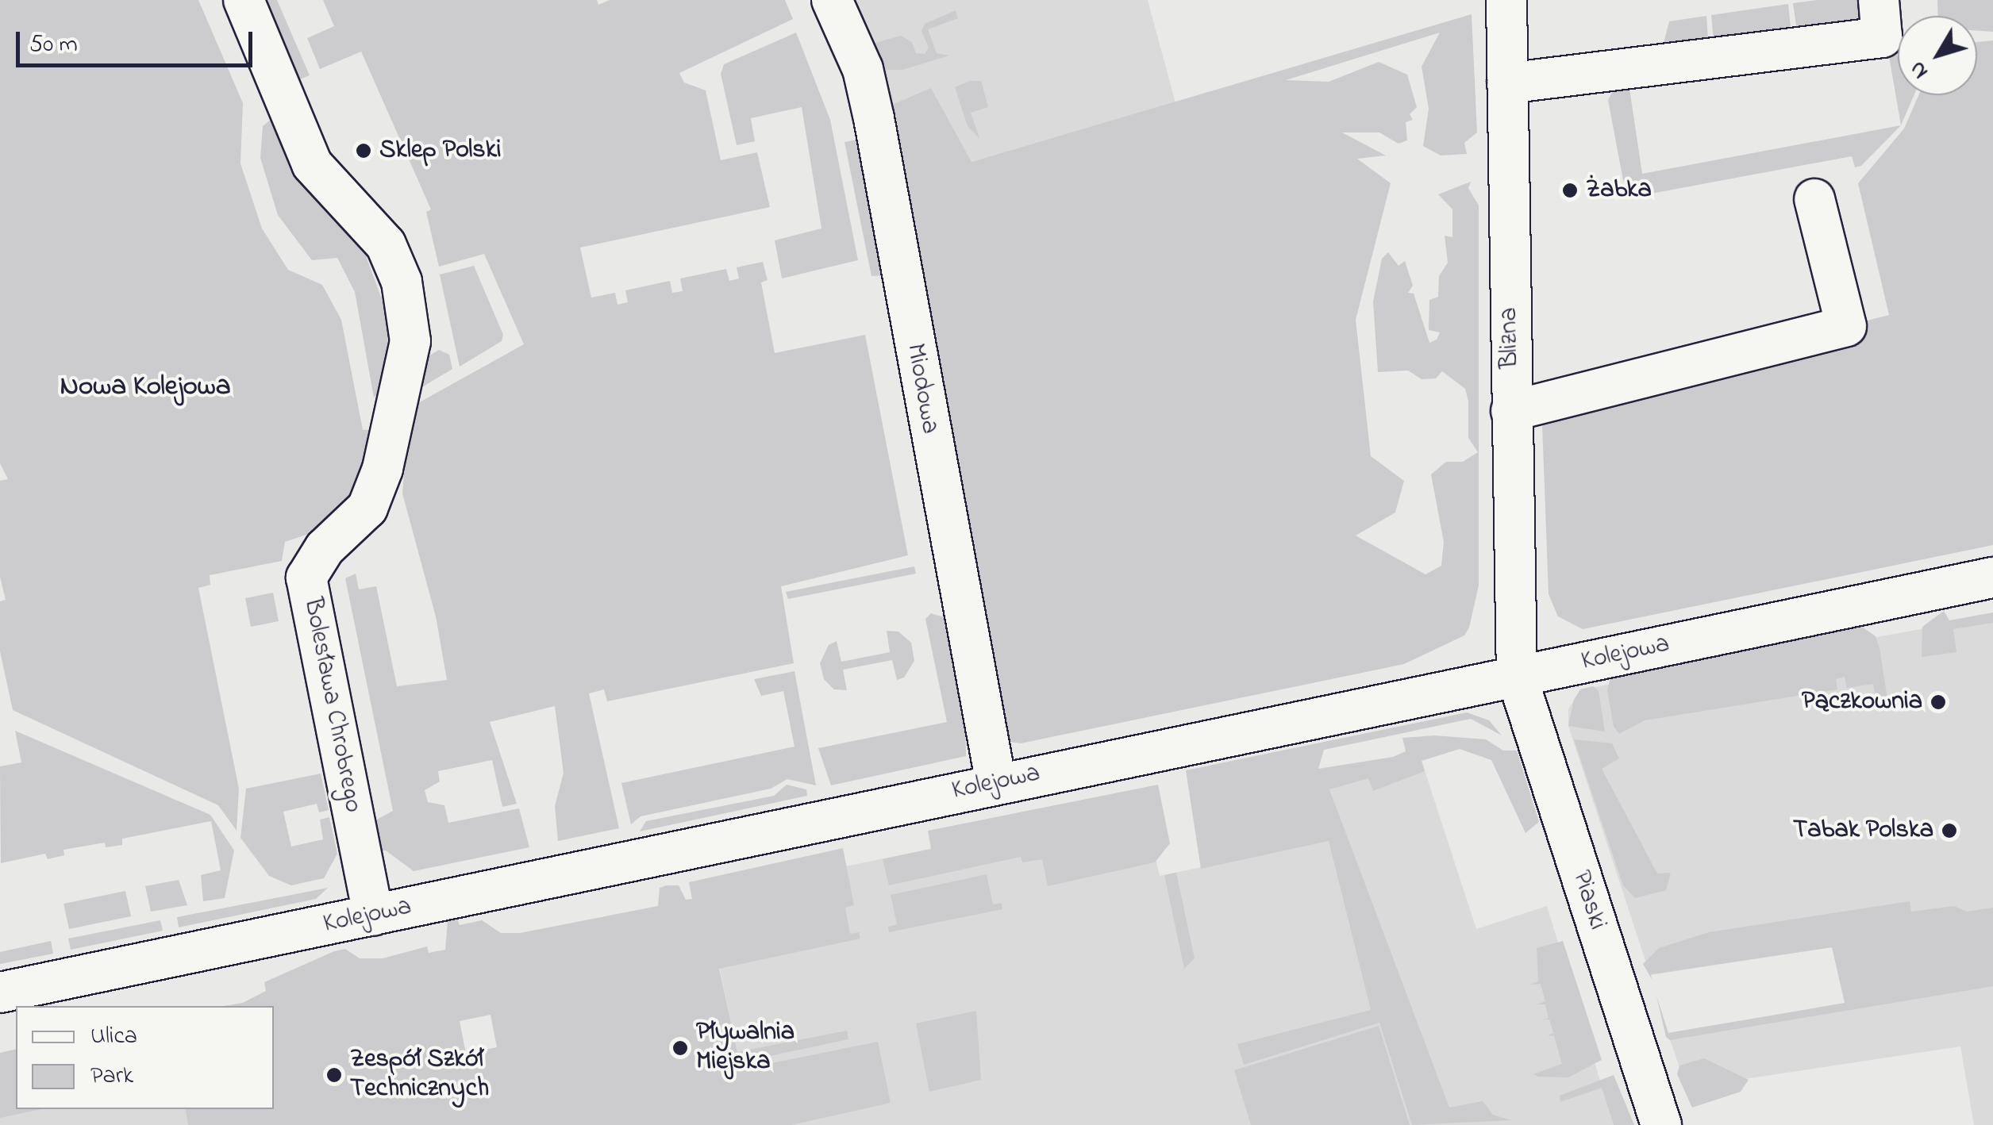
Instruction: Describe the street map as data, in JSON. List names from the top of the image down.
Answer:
{
  "streets": {
    "street": [
      "Blizna",
      "Miodowa",
      "Kolejowa",
      "Bolesława Chrobrego",
      "Piaski"
    ]
  },
  "crossings": [
    ["Blizna", "Kolejowa"],
    ["Blizna", "Piaski"],
    ["Miodowa", "Kolejowa"],
    ["Kolejowa", "Bolesława Chrobrego"],
    ["Kolejowa", "Piaski"]
  ],
  "districts": ["Nowa Kolejowa"],
  "places": [
    "Sklep Polski",
    "Żabka",
    "Pączkownia",
    "Tabak Polska",
    "Pływalnia Miejska",
    "Zespół Szkół Technicznych"
  ],
  "legend": ["Ulica", "Park"],
  "scale_bar": "50 m",
  "north": "bottom left"
}
